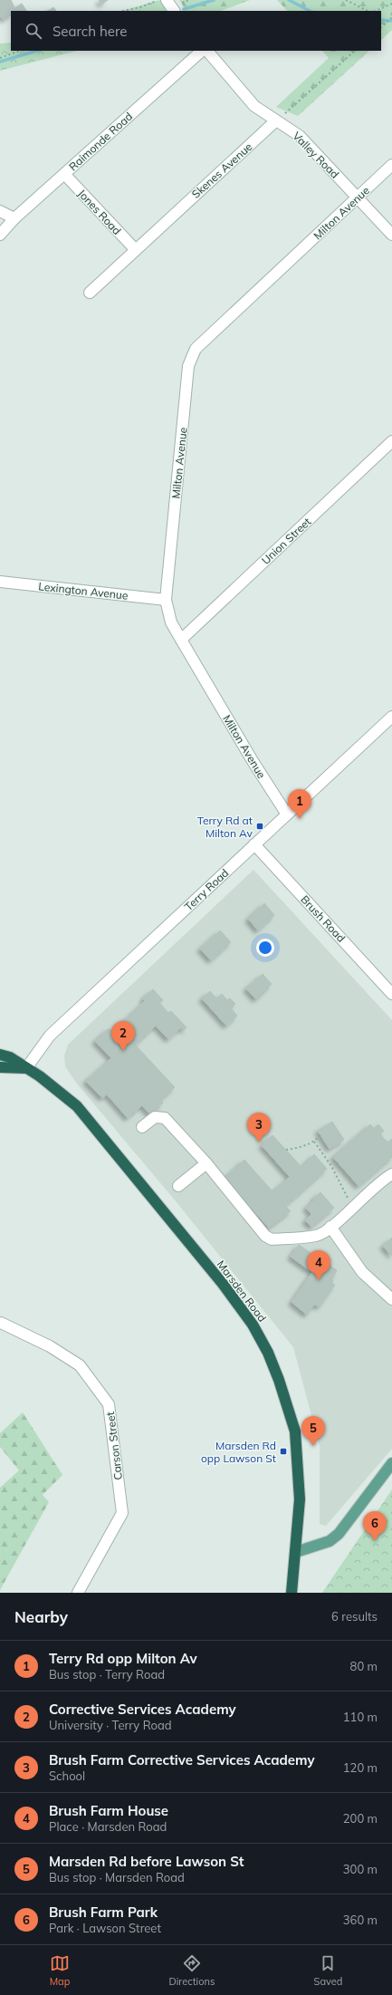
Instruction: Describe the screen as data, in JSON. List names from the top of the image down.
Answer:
{
  "streets": {
    "highway": ["Marsden Road"],
    "street": [
      "Raimonde Road",
      "Valley Road",
      "Skenes Avenue",
      "Jones Road",
      "Milton Avenue",
      "Union Street",
      "Lexington Avenue",
      "Terry Road",
      "Brush Road",
      "Carson Street"
    ]
  },
  "crossings": [
    ["Raimonde Road", "Jones Road"],
    ["Valley Road", "Skenes Avenue"],
    ["Valley Road", "Milton Avenue"],
    ["Skenes Avenue", "Jones Road"],
    ["Milton Avenue", "Union Street"],
    ["Milton Avenue", "Lexington Avenue"],
    ["Milton Avenue", "Terry Road"],
    ["Terry Road", "Brush Road"],
    ["Terry Road", "Marsden Road"]
  ],
  "places": {
    "transit": ["Terry Rd at Milton Av", "Marsden Rd opp Lawson St"]
  },
  "page": {
    "search": "Search here",
    "pins": [
      "1",
      "2",
      "3",
      "4",
      "5",
      "6"
    ],
    "heading": ["Nearby", "6 results"],
    "list": [
      {
        "mark": "1",
        "name": "Terry Rd opp Milton Av",
        "note": "Bus stop · Terry Road",
        "value": "80 m"
      },
      {
        "mark": "2",
        "name": "Corrective Services Academy",
        "note": "University · Terry Road",
        "value": "110 m"
      },
      {
        "mark": "3",
        "name": "Brush Farm Corrective Services Academy",
        "note": "School",
        "value": "120 m"
      },
      {
        "mark": "4",
        "name": "Brush Farm House",
        "note": "Place · Marsden Road",
        "value": "200 m"
      },
      {
        "mark": "5",
        "name": "Marsden Rd before Lawson St",
        "note": "Bus stop · Marsden Road",
        "value": "300 m"
      },
      {
        "mark": "6",
        "name": "Brush Farm Park",
        "note": "Park · Lawson Street",
        "value": "360 m"
      }
    ],
    "nav": ["Map", "Directions", "Saved"]
  }
}
